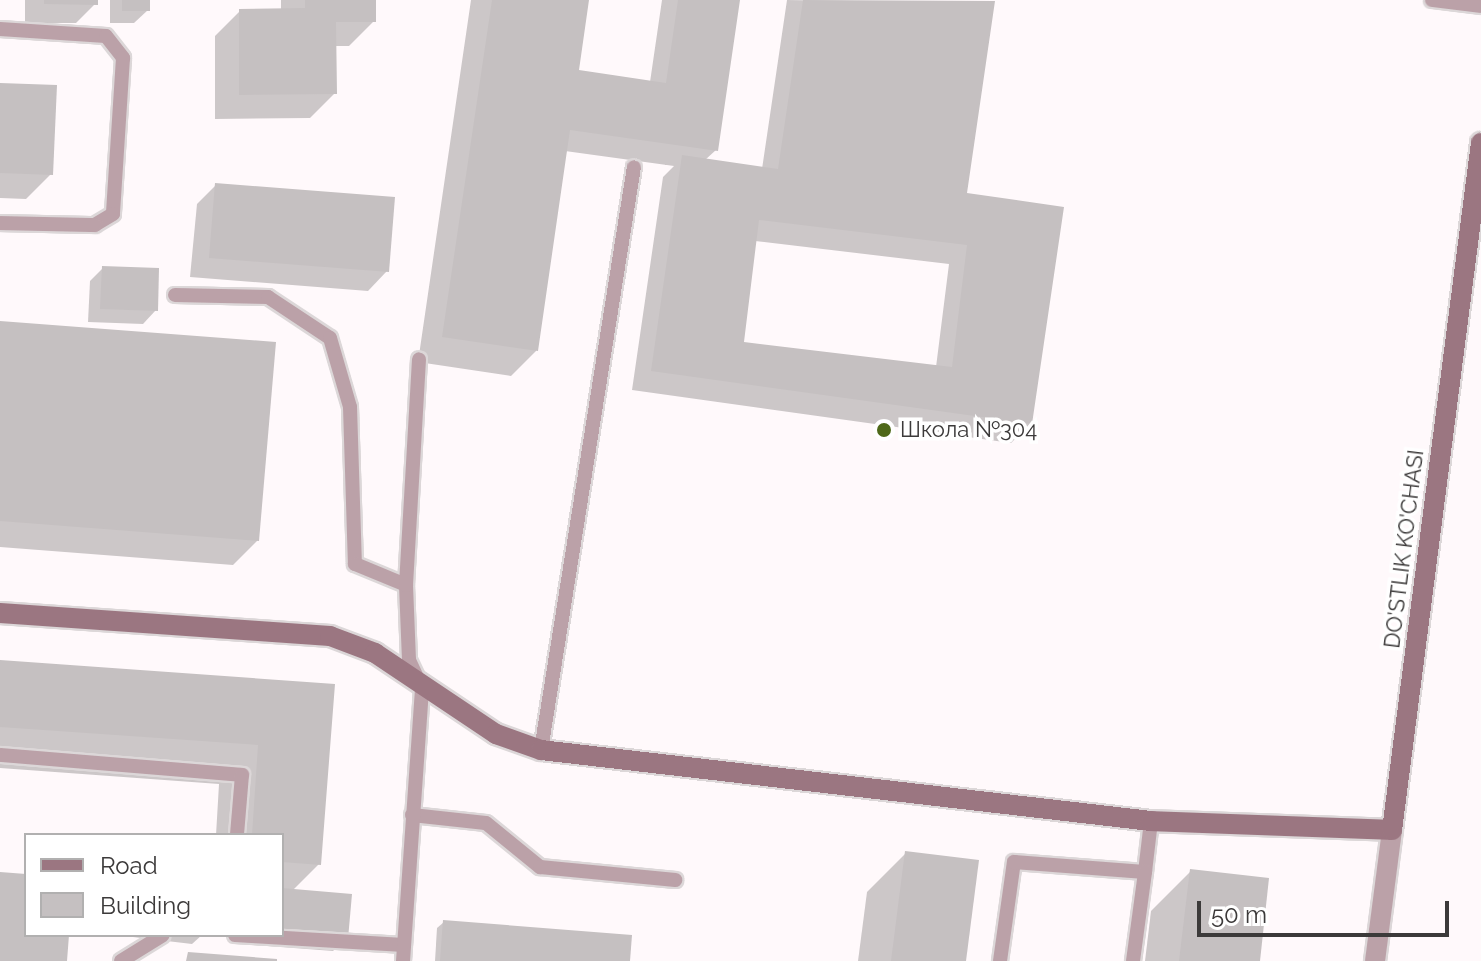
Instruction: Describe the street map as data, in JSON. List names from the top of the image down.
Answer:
{
  "streets": {
    "street": ["DO'STLIK KO'CHASI"]
  },
  "places": ["Школа №304"],
  "legend": ["Road", "Building"],
  "scale_bar": "50 m"
}
